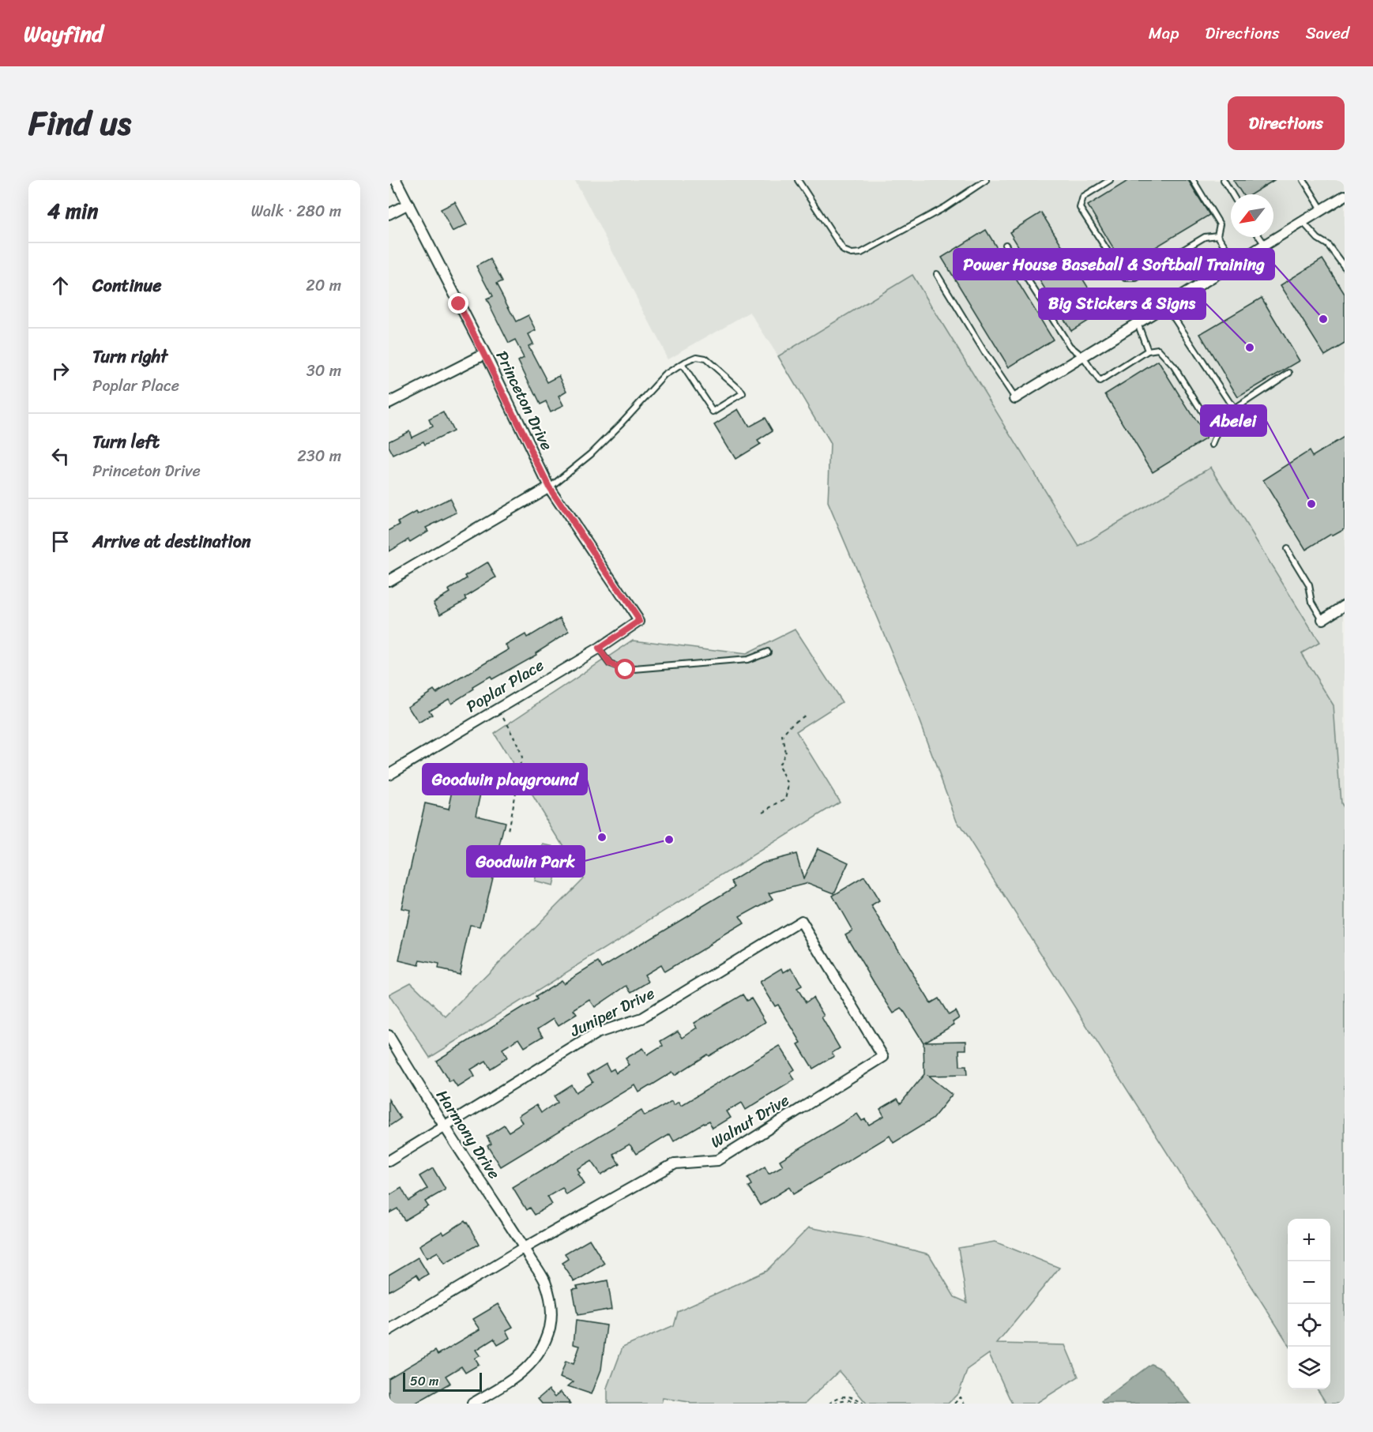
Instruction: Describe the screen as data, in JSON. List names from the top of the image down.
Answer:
{
  "streets": {
    "street": [
      "Princeton Drive",
      "Poplar Place",
      "Juniper Drive",
      "Walnut Drive",
      "Harmony Drive"
    ]
  },
  "crossings": [
    ["Princeton Drive", "Poplar Place"],
    ["Juniper Drive", "Walnut Drive"],
    ["Juniper Drive", "Harmony Drive"],
    ["Walnut Drive", "Harmony Drive"]
  ],
  "places": [
    "Power House Baseball & Softball Training",
    "Big Stickers & Signs",
    "Abelei",
    "Goodwin playground",
    "Goodwin Park"
  ],
  "scale_bar": "50 m",
  "north": "bottom left",
  "page": {
    "header": "Wayfind",
    "nav": ["Map", "Directions", "Saved"],
    "title": "Find us",
    "buttons": "Directions",
    "heading": ["4 min", "Walk · 280 m"],
    "list": [
      ["Continue", "20 m"],
      ["Turn right", "Poplar Place", "30 m"],
      ["Turn left", "Princeton Drive", "230 m"],
      "Arrive at destination"
    ],
    "map_buttons": ["+", "−"],
    "scale": "50 m"
  }
}
